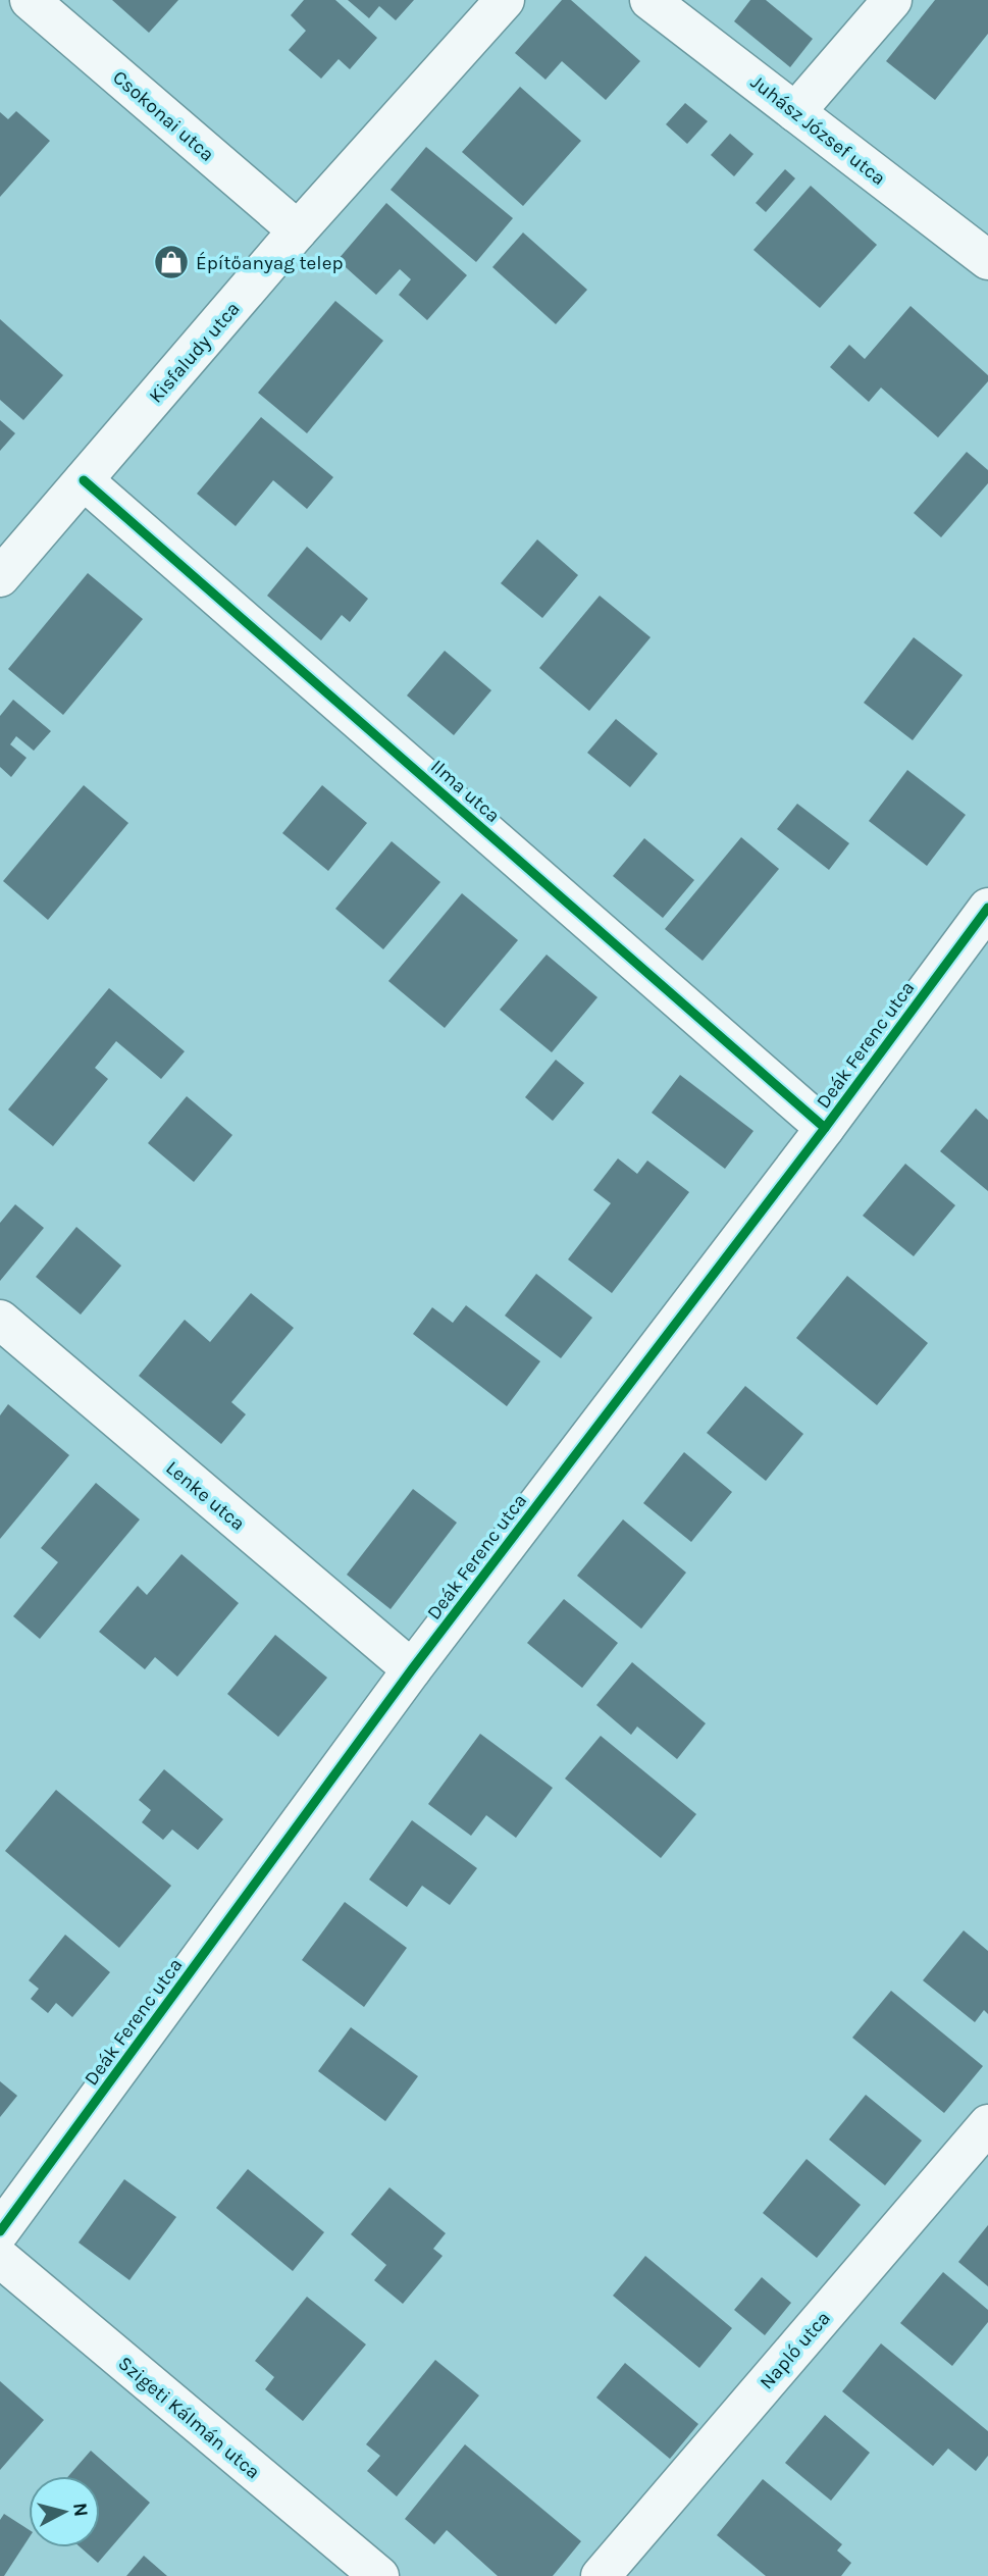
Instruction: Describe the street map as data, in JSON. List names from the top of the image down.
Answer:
{
  "streets": {
    "street": [
      "Csokonai utca",
      "Juhász József utca",
      "Kisfaludy utca",
      "Ilma utca",
      "Deák Ferenc utca",
      "Lenke utca",
      "Napló utca",
      "Szigeti Kálmán utca"
    ]
  },
  "crossings": [
    ["Csokonai utca", "Kisfaludy utca"],
    ["Kisfaludy utca", "Ilma utca"],
    ["Ilma utca", "Deák Ferenc utca"],
    ["Deák Ferenc utca", "Lenke utca"]
  ],
  "places": {
    "shop": ["Építőanyag telep"]
  },
  "north": "right"
}
